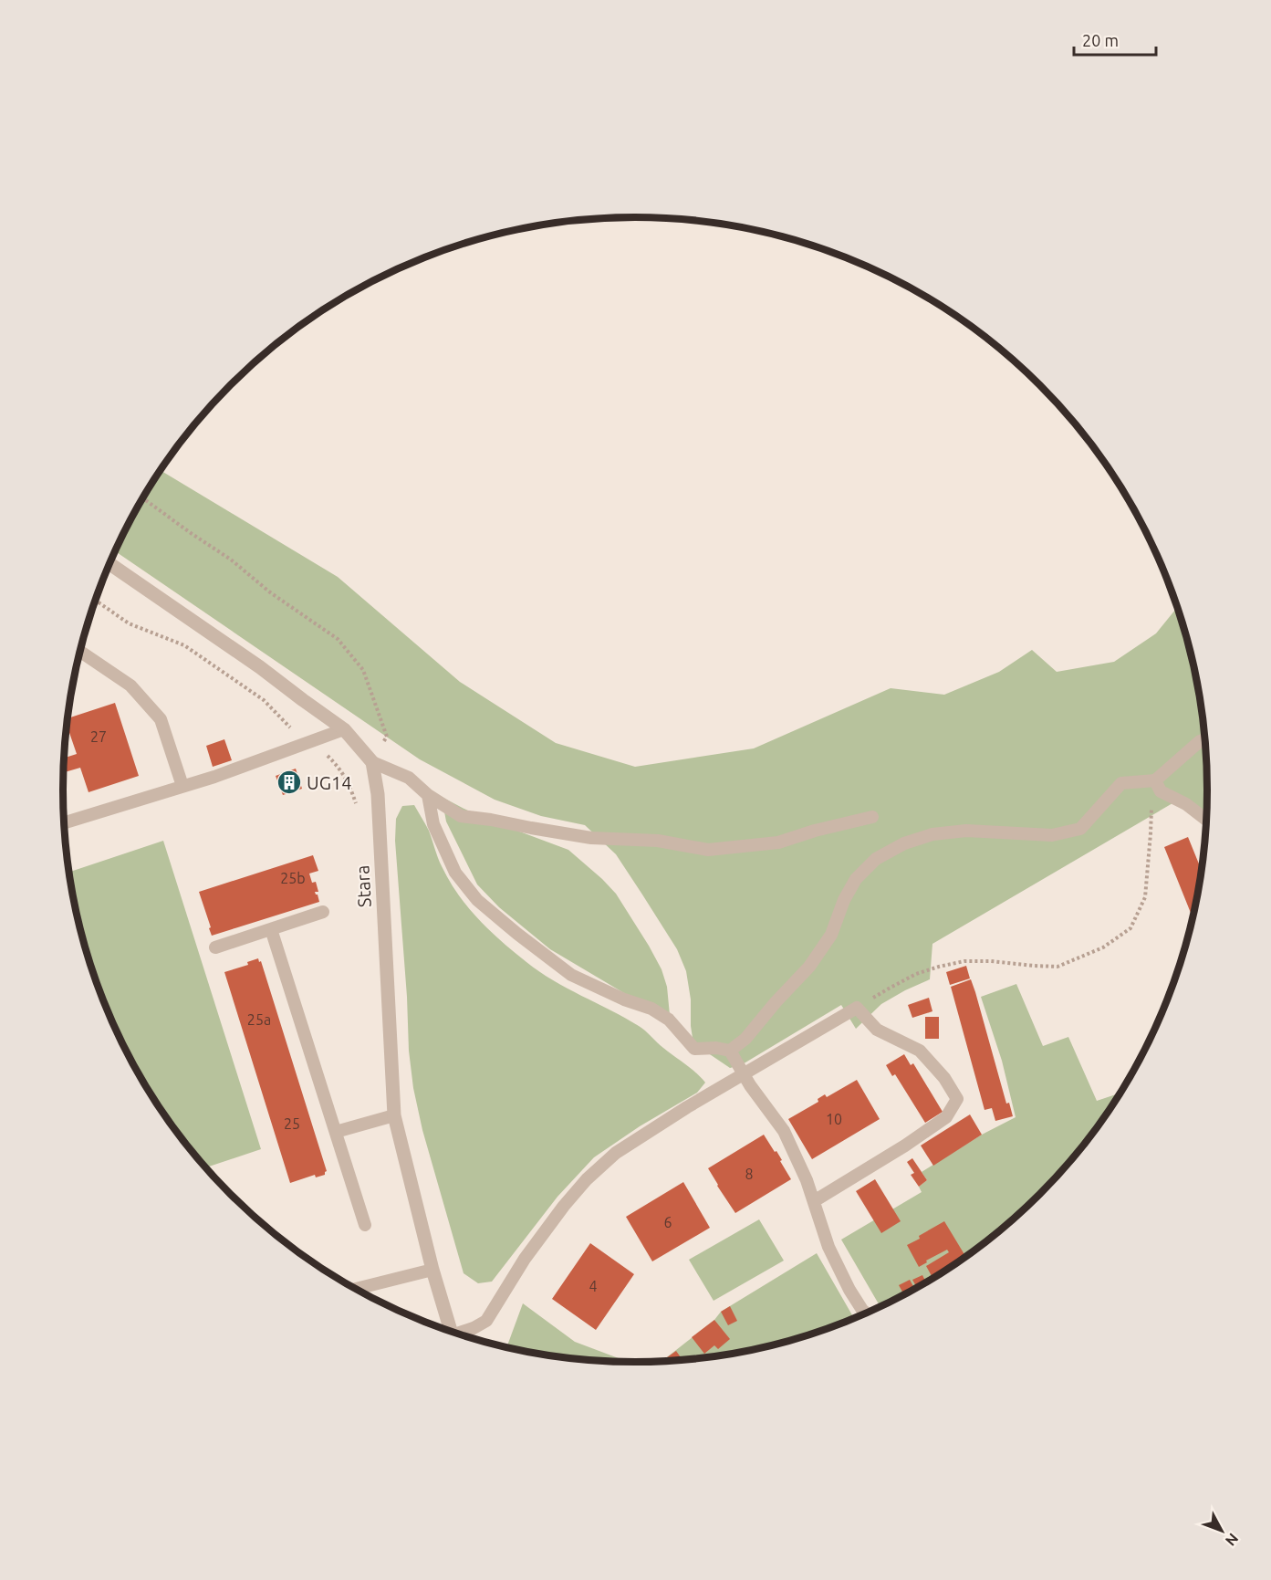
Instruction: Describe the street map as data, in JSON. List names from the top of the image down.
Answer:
{
  "streets": {
    "street": ["Stara"]
  },
  "places": {
    "building": ["UG14"]
  },
  "house_numbers": [
    "27",
    "25b",
    "25a",
    "10",
    "25",
    "8",
    "6",
    "4"
  ],
  "scale_bar": "20 m",
  "north": "bottom right"
}
